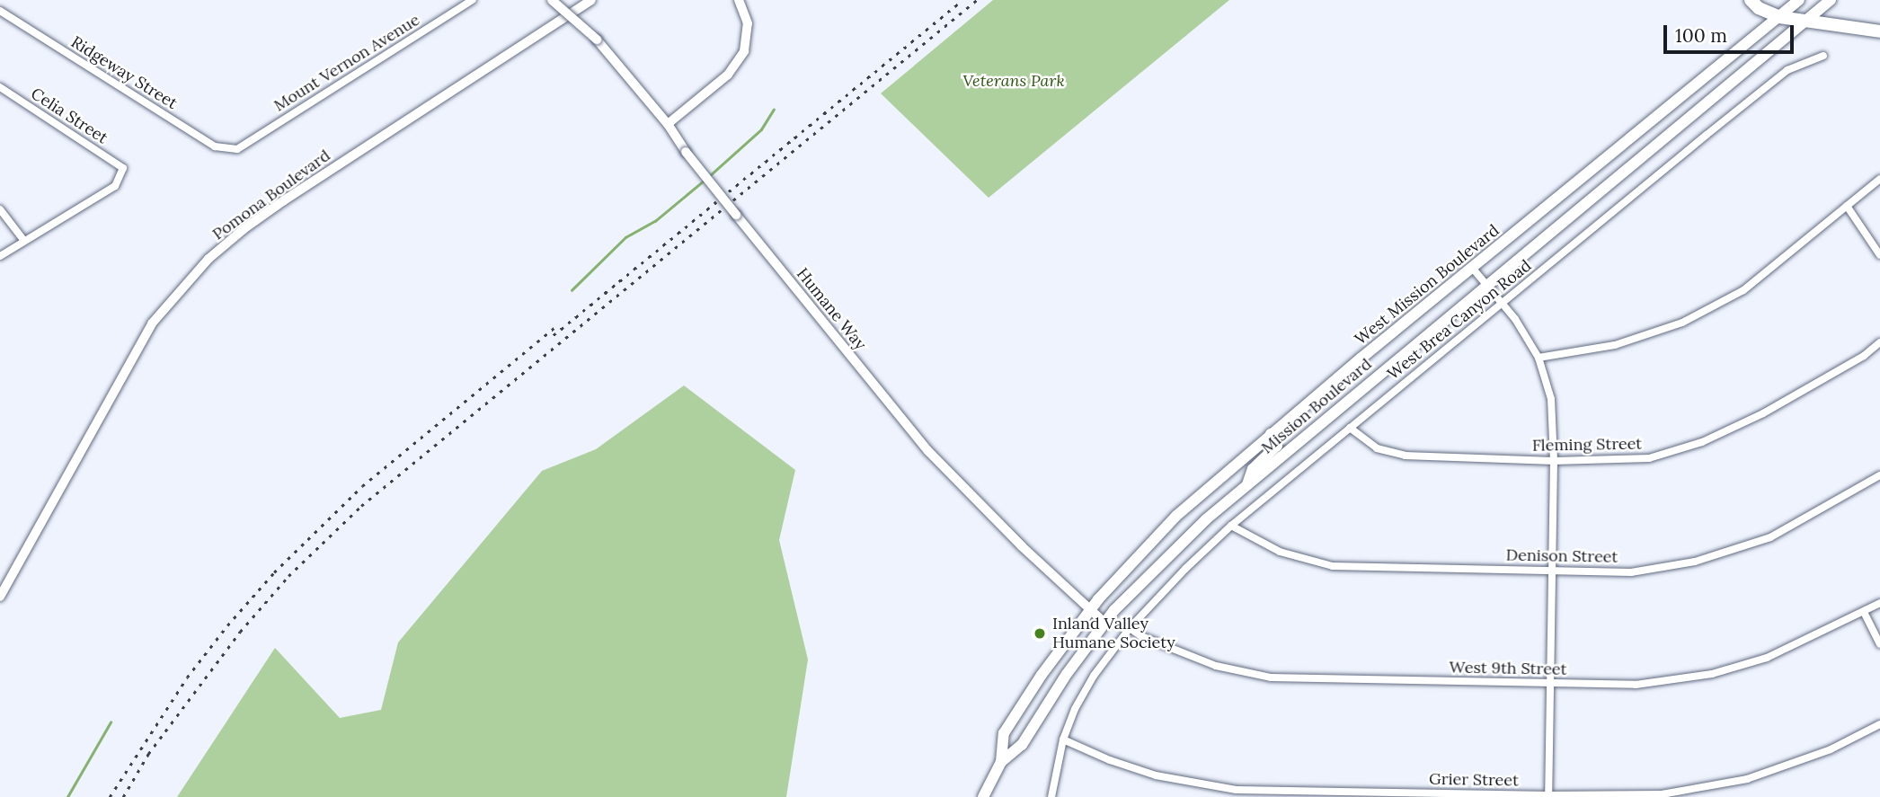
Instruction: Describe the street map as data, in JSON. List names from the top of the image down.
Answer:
{
  "streets": {
    "main road": ["West Mission Boulevard", "Mission Boulevard"],
    "street": [
      "Mount Vernon Avenue",
      "Ridgeway Street",
      "Celia Street",
      "Pomona Boulevard",
      "Humane Way",
      "West Brea Canyon Road",
      "Fleming Street",
      "Denison Street",
      "West 9th Street",
      "Grier Street"
    ]
  },
  "crossings": [
    ["Mount Vernon Avenue", "Ridgeway Street"],
    ["West Mission Boulevard", "Humane Way"],
    ["Humane Way", "Mission Boulevard"],
    ["West Brea Canyon Road", "Fleming Street"],
    ["West Brea Canyon Road", "Denison Street"],
    ["West Brea Canyon Road", "West 9th Street"],
    ["West Brea Canyon Road", "Grier Street"]
  ],
  "parks": ["Veterans Park"],
  "places": ["Inland Valley Humane Society"],
  "scale_bar": "100 m"
}
